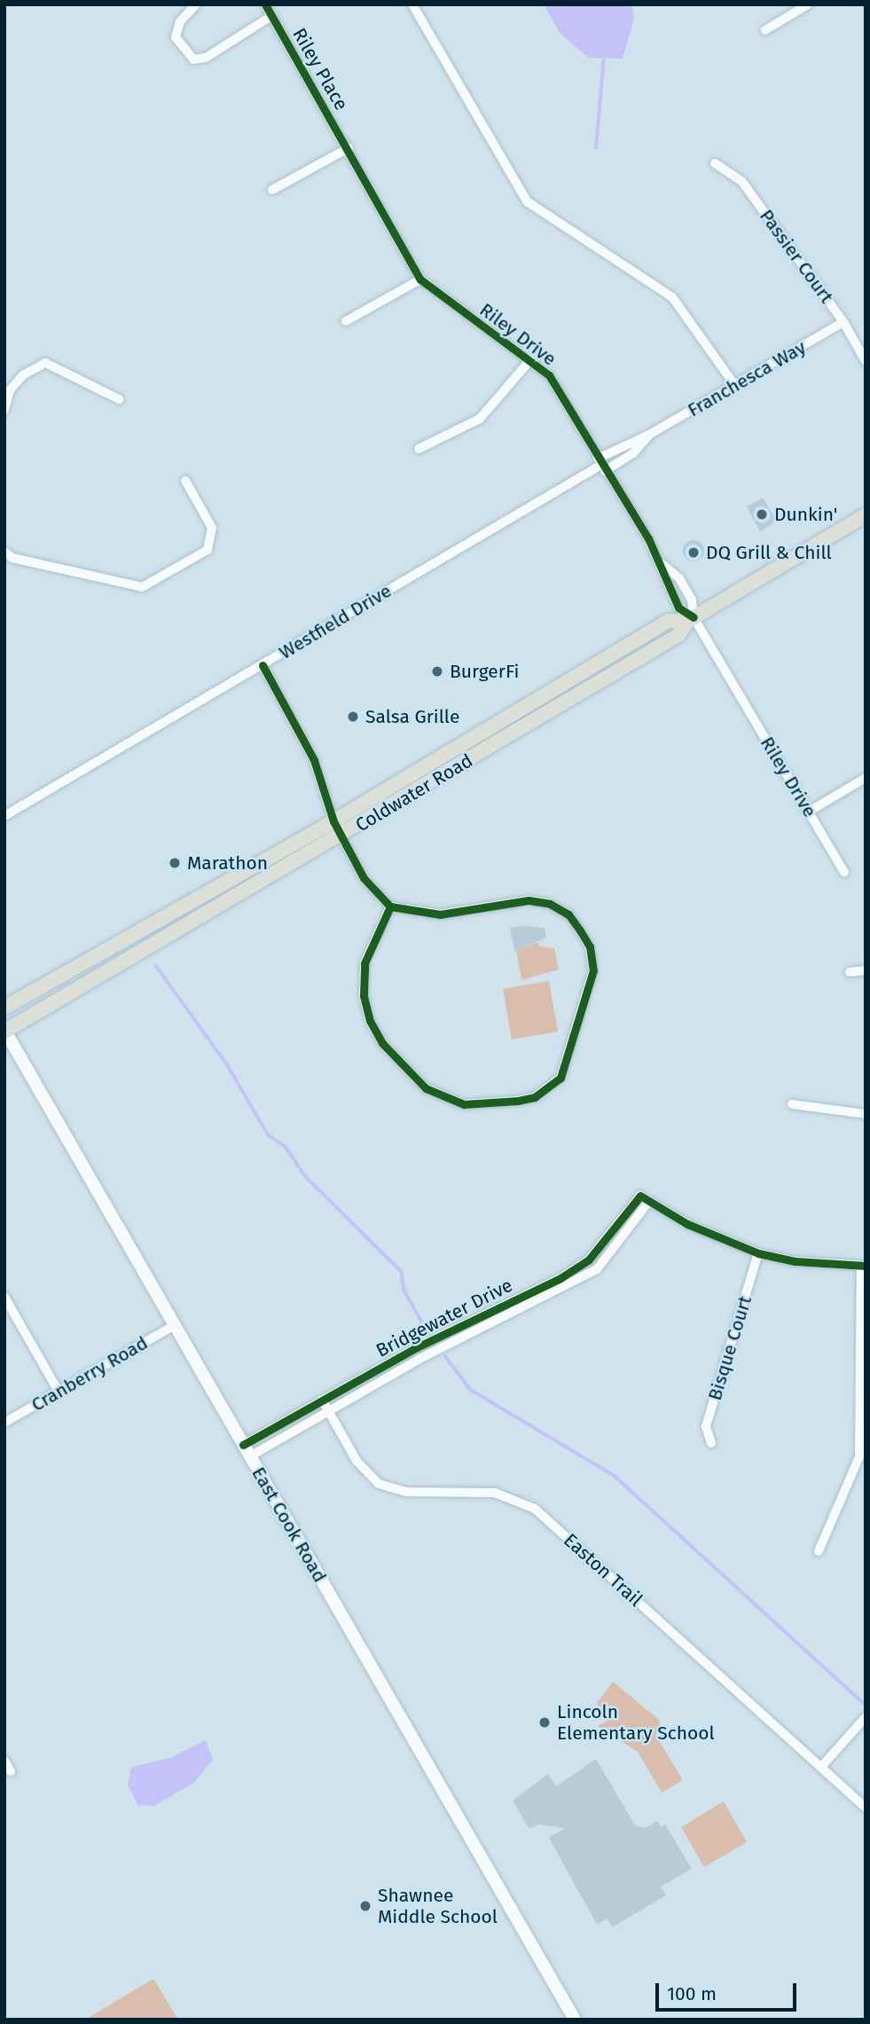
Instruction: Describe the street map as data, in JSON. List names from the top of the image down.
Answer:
{
  "streets": {
    "main road": ["Coldwater Road", "East Cook Road"],
    "street": [
      "Riley Place",
      "Passier Court",
      "Riley Drive",
      "Franchesca Way",
      "Westfield Drive",
      "Bridgewater Drive",
      "Bisque Court",
      "Cranberry Road",
      "Easton Trail"
    ]
  },
  "crossings": [
    ["Riley Place", "Riley Drive"],
    ["Passier Court", "Franchesca Way"],
    ["Riley Drive", "Franchesca Way"],
    ["Riley Drive", "Westfield Drive"],
    ["Riley Drive", "Coldwater Road"],
    ["Franchesca Way", "Westfield Drive"],
    ["Coldwater Road", "East Cook Road"],
    ["Bridgewater Drive", "East Cook Road"],
    ["Bridgewater Drive", "Easton Trail"],
    ["Cranberry Road", "East Cook Road"]
  ],
  "places": [
    "Dunkin'",
    "DQ Grill & Chill",
    "BurgerFi",
    "Salsa Grille",
    "Marathon",
    "Lincoln Elementary School",
    "Shawnee Middle School"
  ],
  "scale_bar": "100 m"
}
